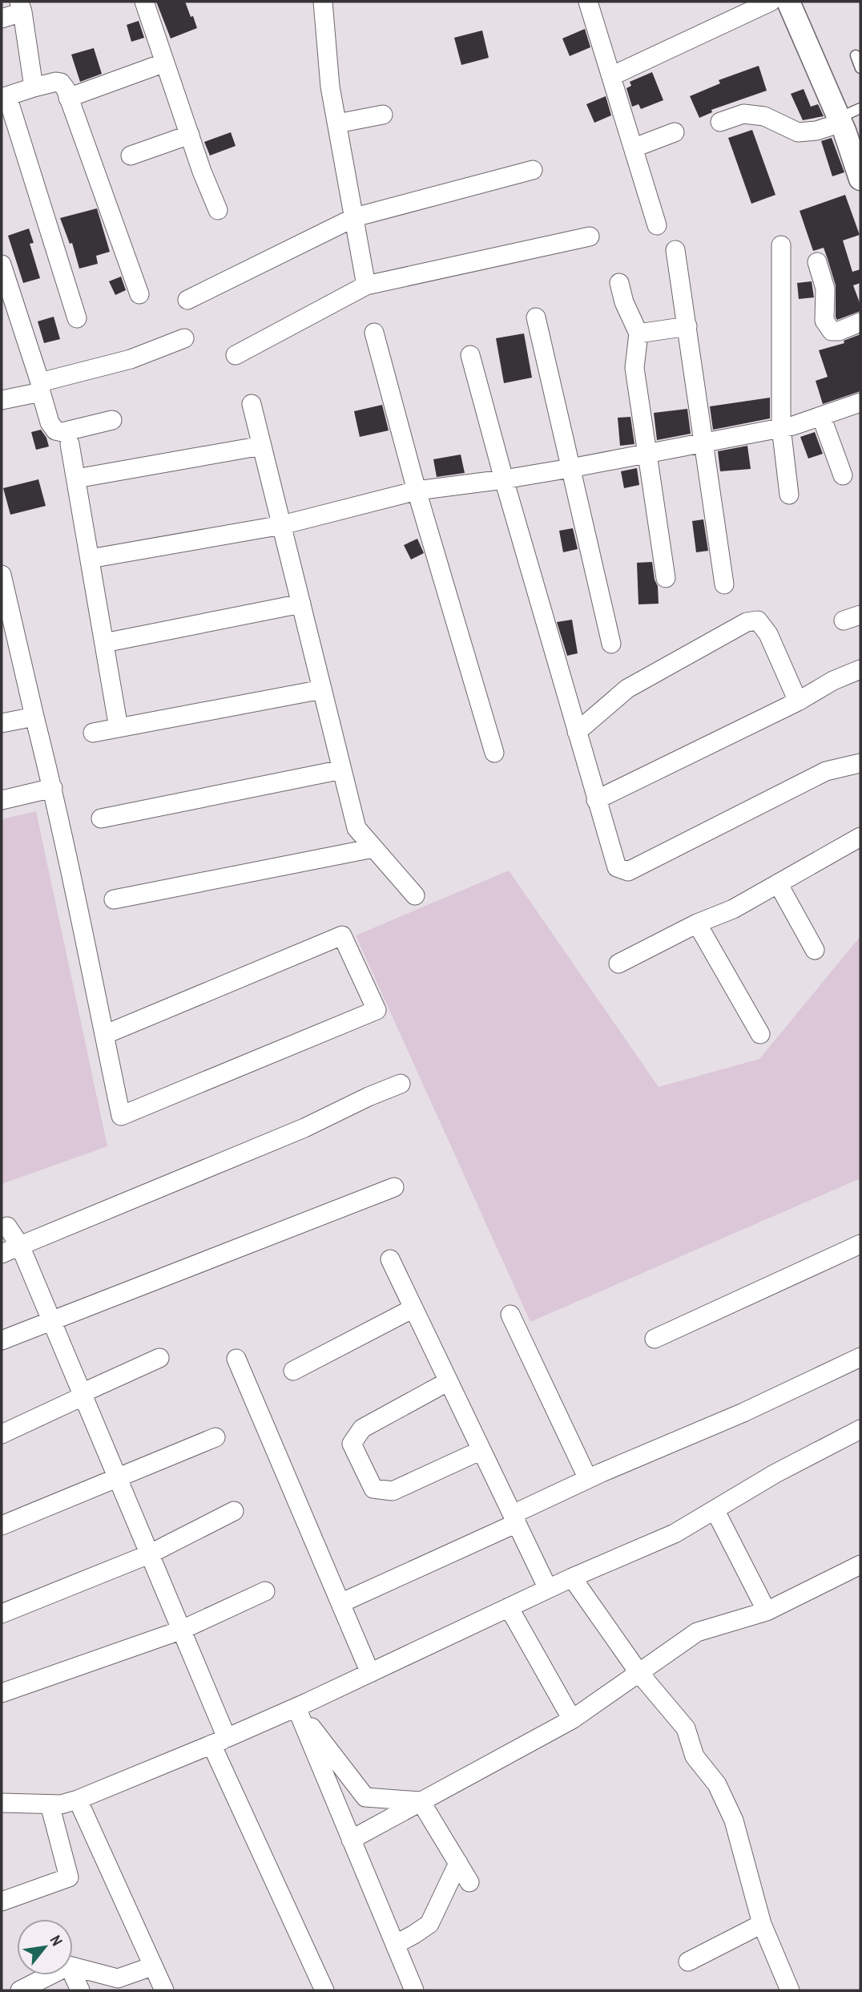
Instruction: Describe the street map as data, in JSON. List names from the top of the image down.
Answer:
{
  "north": "top right"
}
